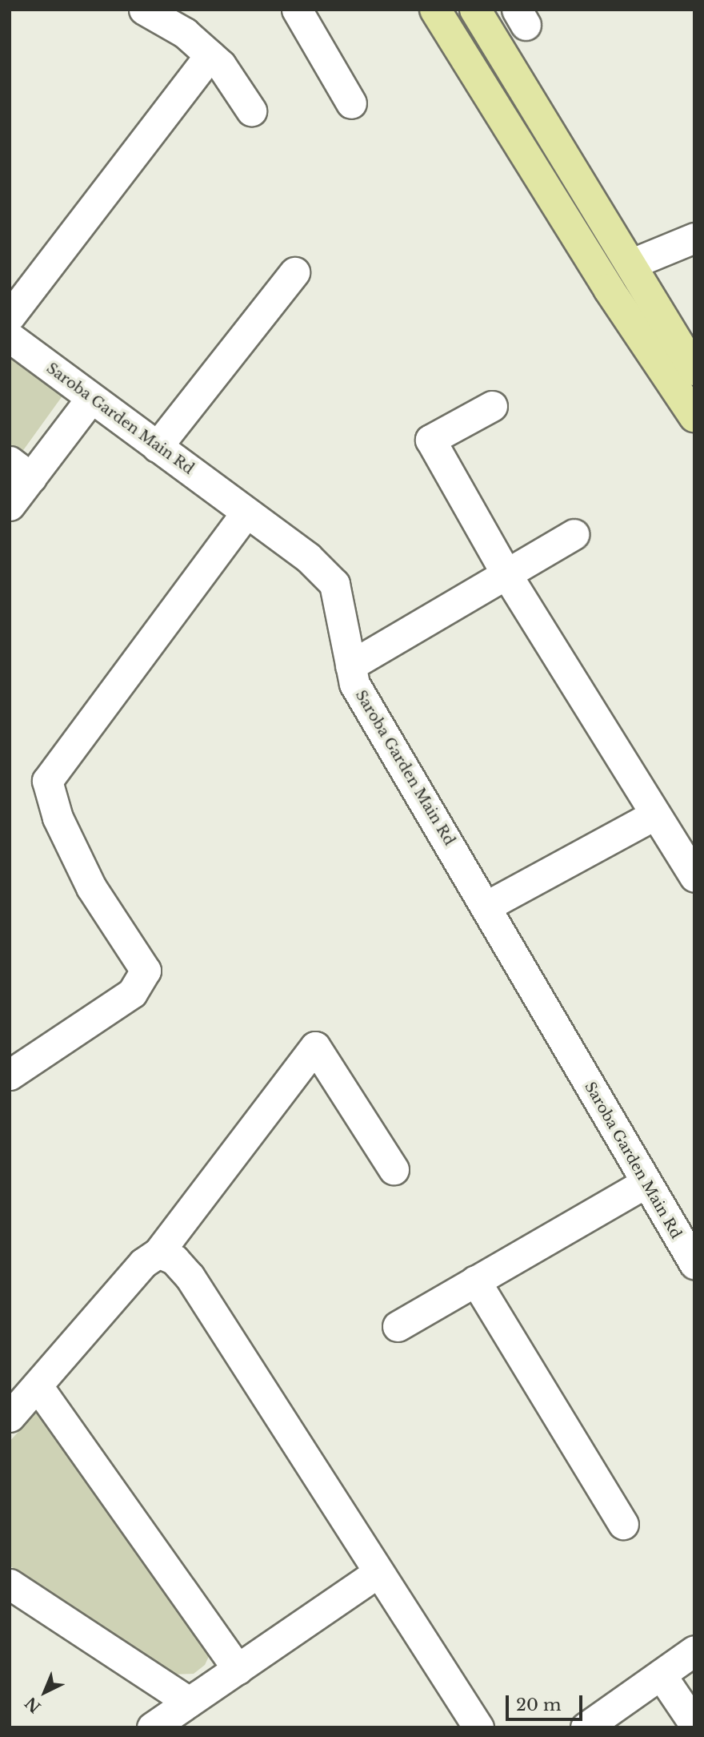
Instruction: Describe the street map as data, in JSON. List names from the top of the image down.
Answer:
{
  "streets": {
    "street": ["Saroba Garden Main Rd"]
  },
  "scale_bar": "20 m",
  "north": "bottom left"
}
